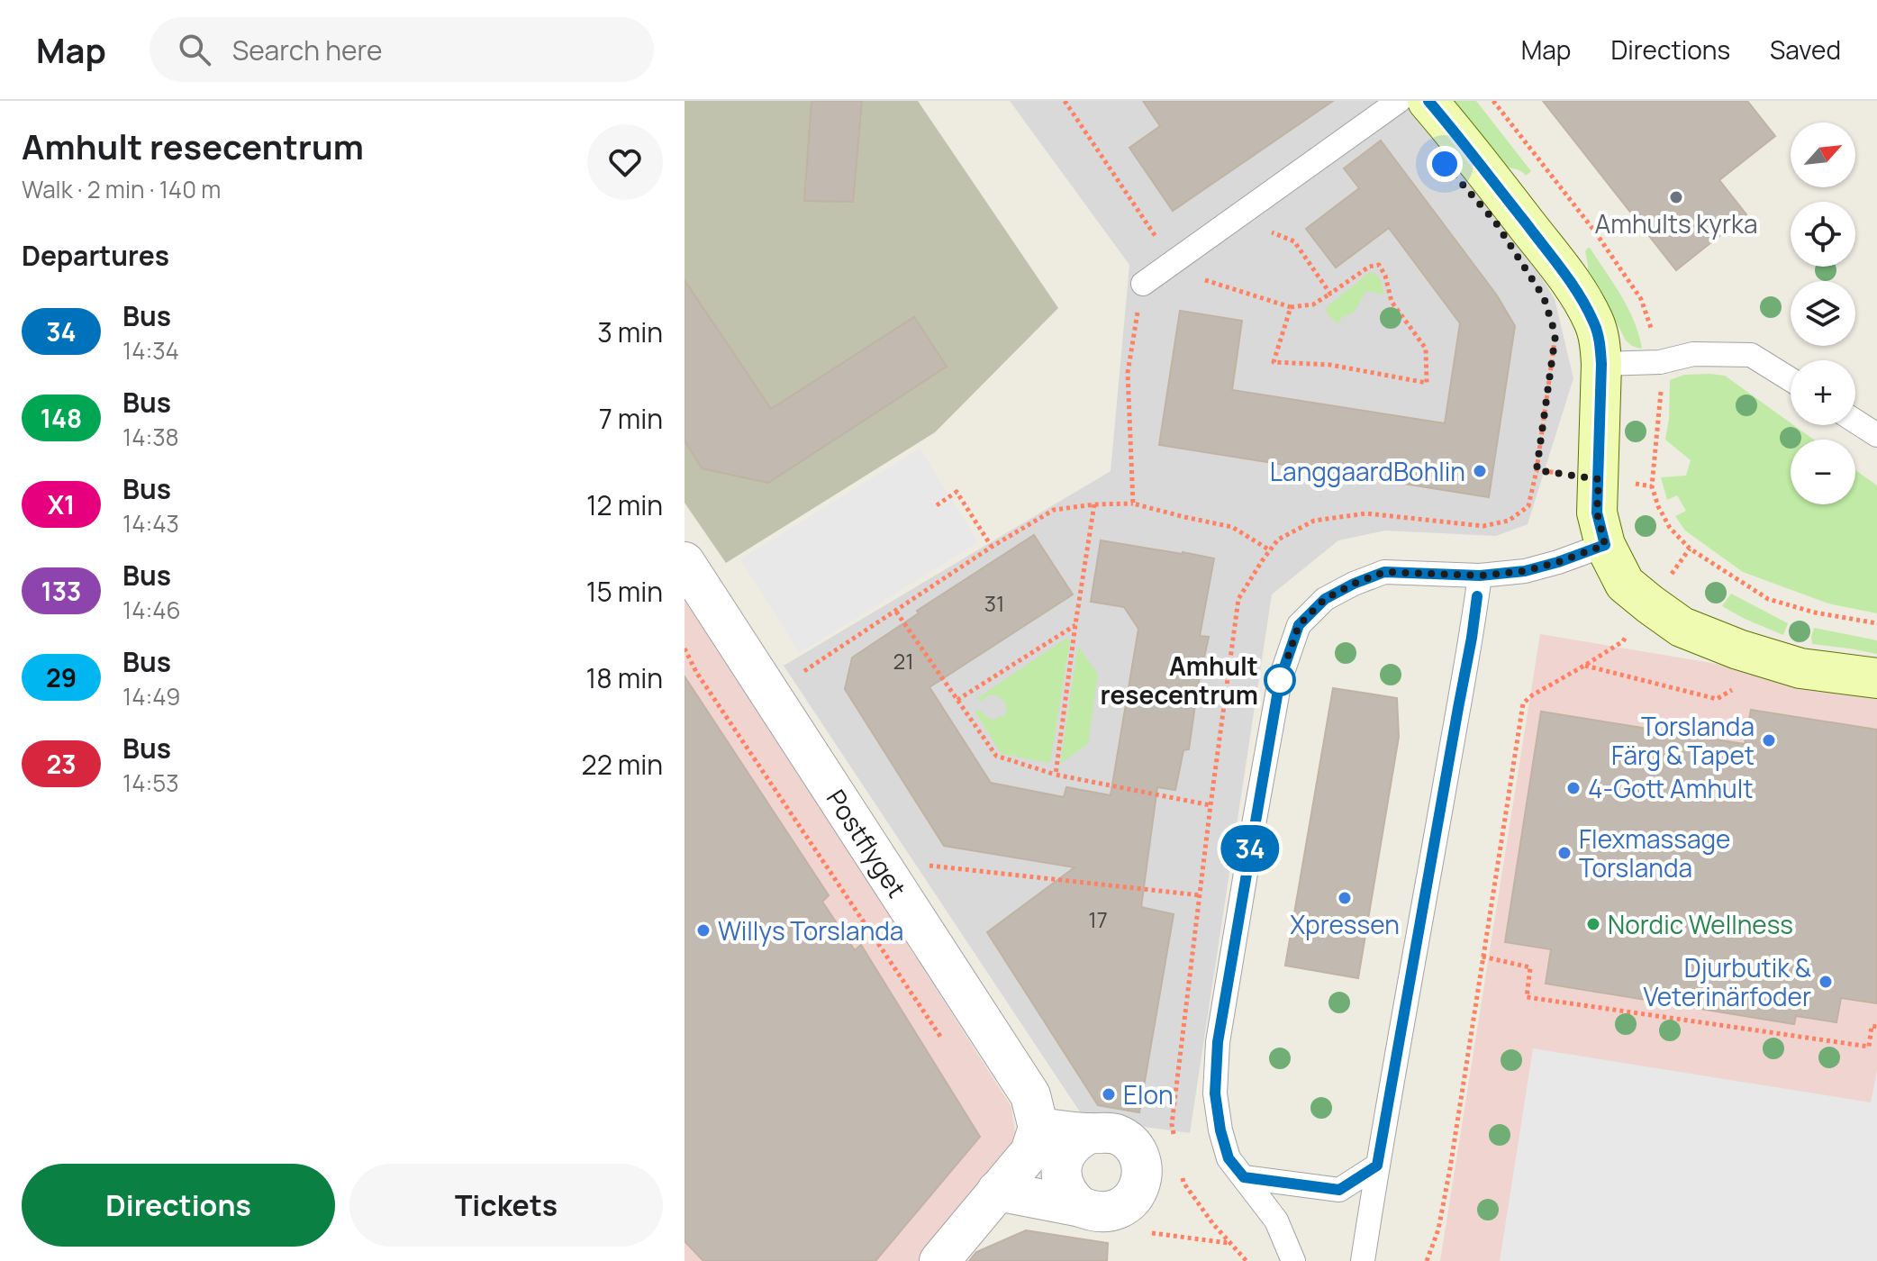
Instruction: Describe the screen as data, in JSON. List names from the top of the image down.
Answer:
{
  "streets": {
    "street": ["Postflyget"]
  },
  "places": [
    "Amhults kyrka",
    "LanggaardBohlin",
    "Amhult resecentrum",
    "Torslanda Färg & Tapet",
    "4-Gott Amhult",
    "Flexmassage Torslanda",
    "Xpressen",
    "Nordic Wellness",
    "Willys Torslanda",
    "Djurbutik & Veterinärfoder",
    "Elon"
  ],
  "lines": ["bus line 34"],
  "house_numbers": ["31", "21", "17"],
  "north": "top right",
  "page": {
    "header": "Map",
    "search": "Search here",
    "nav": ["Map", "Directions", "Saved"],
    "heading": [
      ["Amhult resecentrum", "Walk · 2 min · 140 m"],
      "Departures"
    ],
    "on_map": "34",
    "map_buttons": ["+", "−"],
    "list": [
      {
        "mark": "34",
        "name": "Bus",
        "note": "14:34",
        "value": "3 min"
      },
      {
        "mark": "148",
        "name": "Bus",
        "note": "14:38",
        "value": "7 min"
      },
      {
        "mark": "X1",
        "name": "Bus",
        "note": "14:43",
        "value": "12 min"
      },
      {
        "mark": "133",
        "name": "Bus",
        "note": "14:46",
        "value": "15 min"
      },
      {
        "mark": "29",
        "name": "Bus",
        "note": "14:49",
        "value": "18 min"
      },
      {
        "mark": "23",
        "name": "Bus",
        "note": "14:53",
        "value": "22 min"
      }
    ],
    "buttons": ["Directions", "Tickets"]
  }
}
